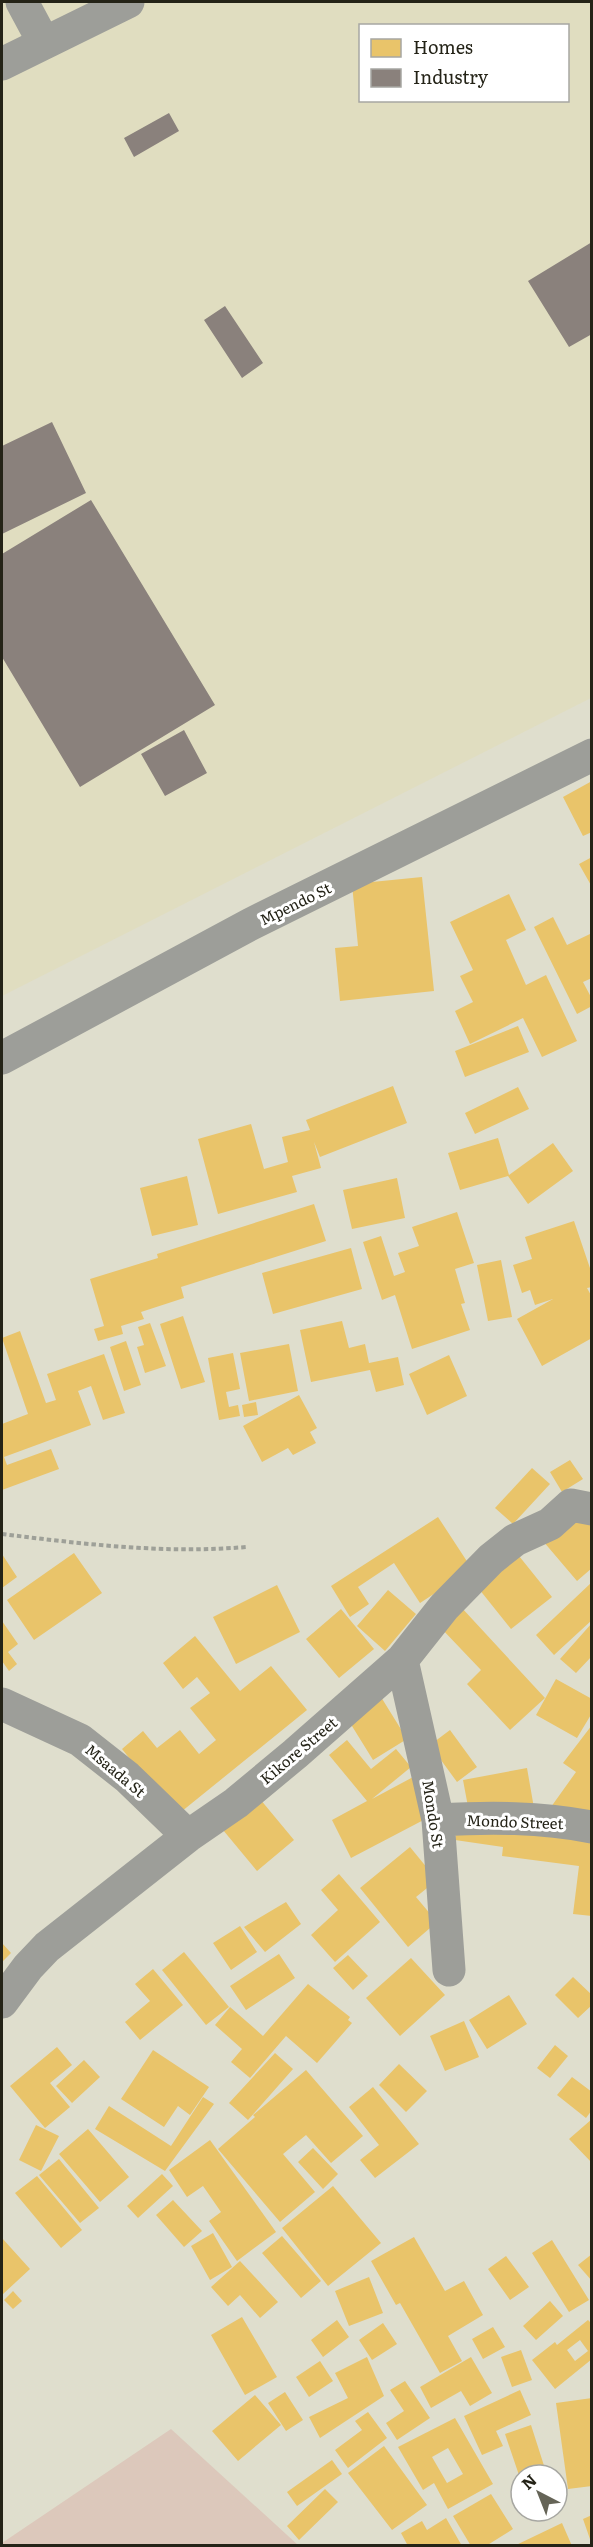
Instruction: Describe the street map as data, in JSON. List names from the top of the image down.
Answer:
{
  "streets": {
    "street": [
      "Mpendo St",
      "Kikore Street",
      "Msaada St",
      "Mondo St",
      "Mondo Street"
    ]
  },
  "crossings": [
    ["Kikore Street", "Msaada St"],
    ["Kikore Street", "Mondo St"],
    ["Mondo St", "Mondo Street"]
  ],
  "legend": ["Homes", "Industry"],
  "north": "top left"
}
